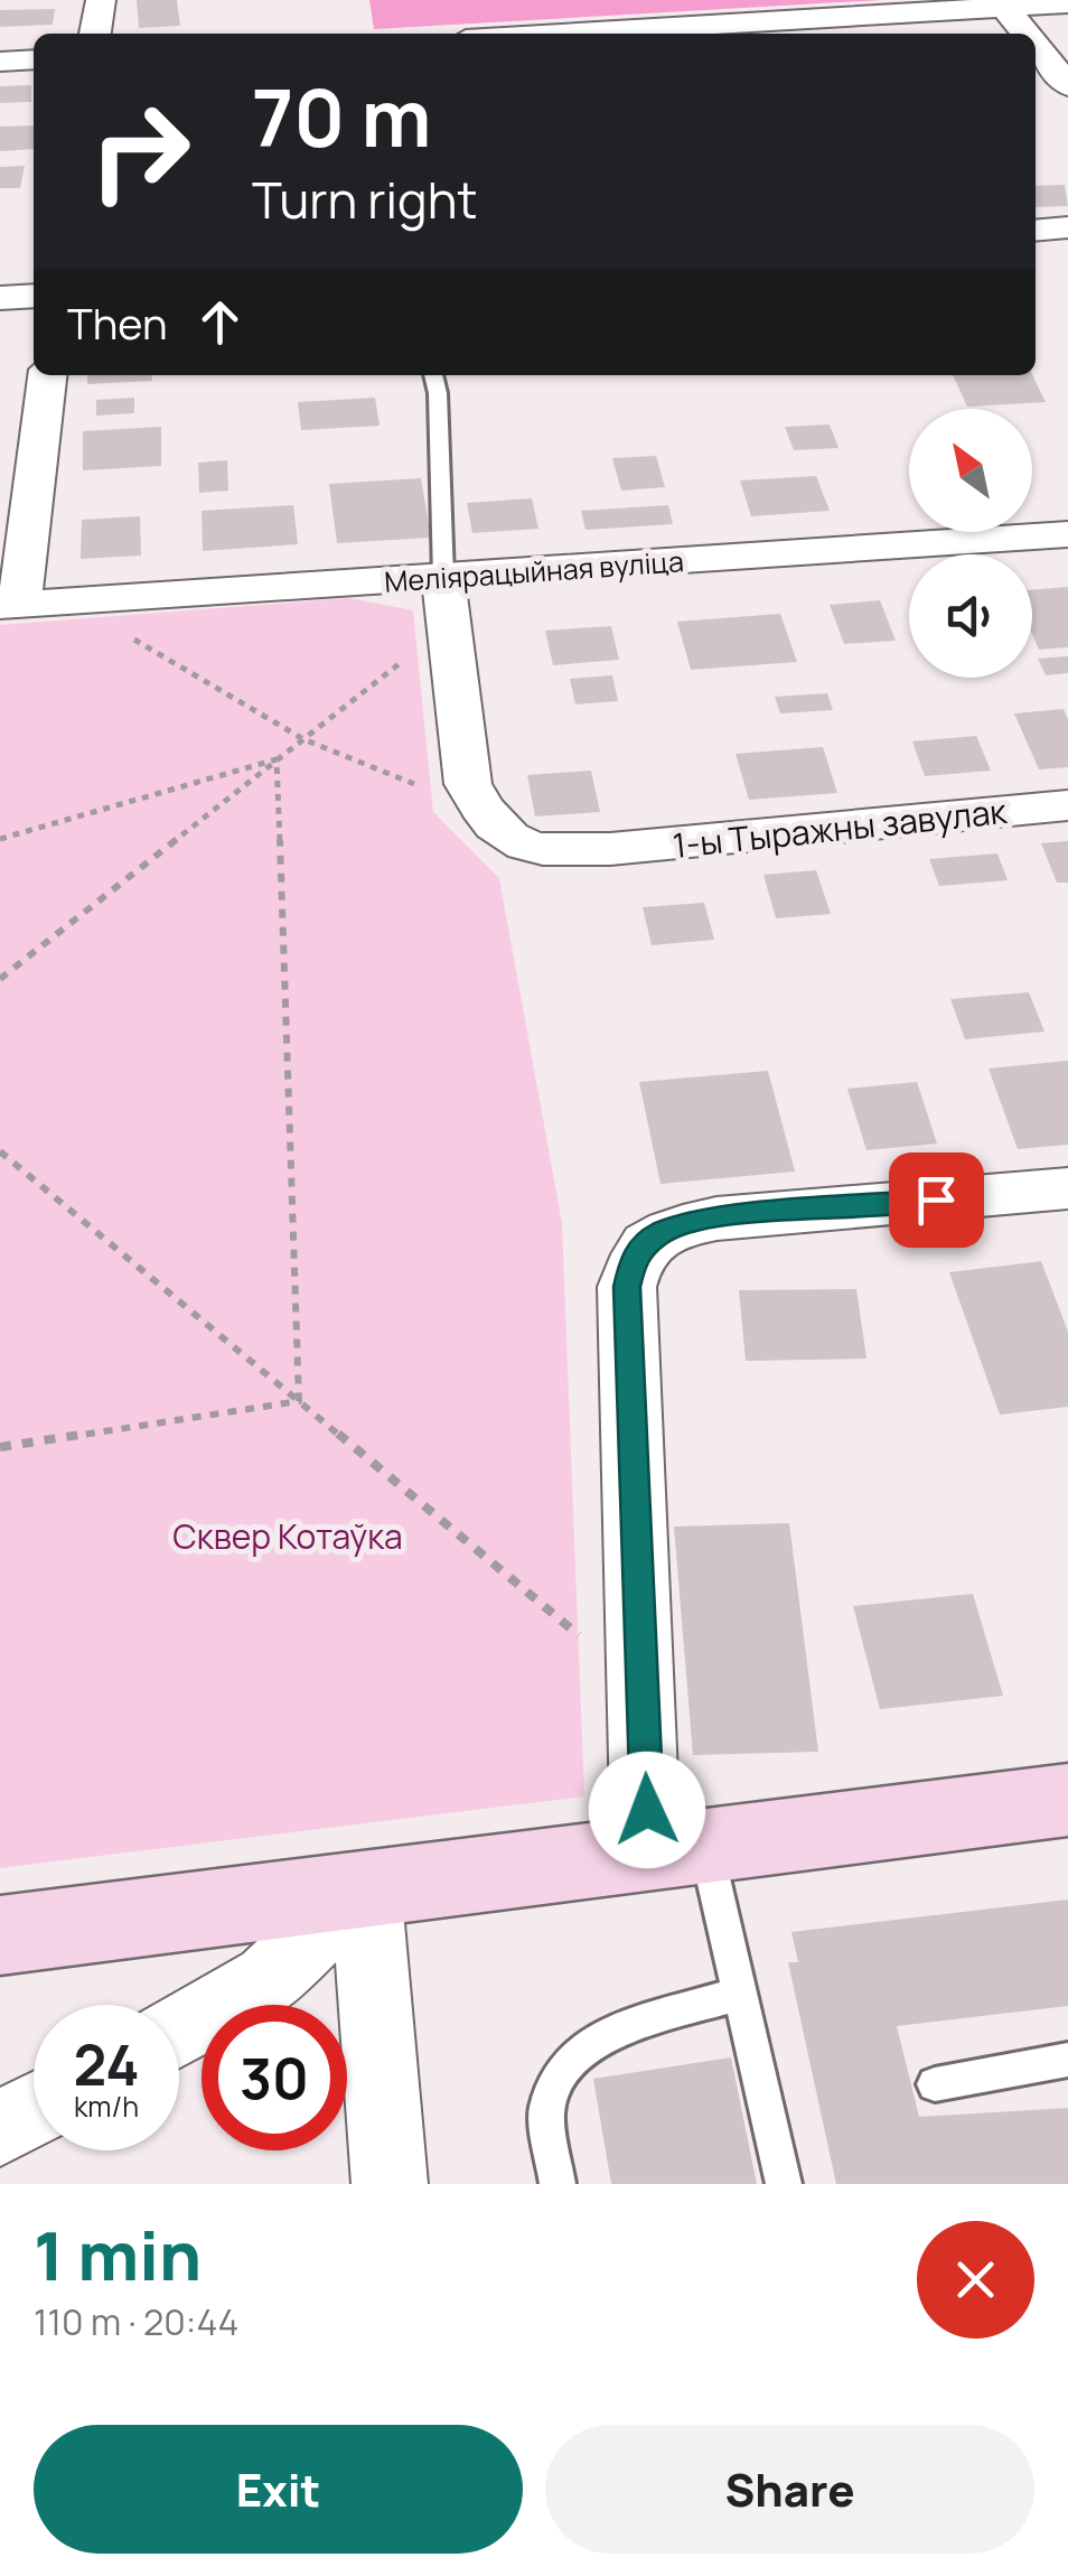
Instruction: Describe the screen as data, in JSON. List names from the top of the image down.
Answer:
{
  "streets": {
    "street": ["Меліярацыйная вуліца", "1-ы Тыражны завулак"]
  },
  "parks": ["Сквер Котаўка"],
  "north": "top left",
  "page": {
    "turn": ["70 m", "Turn right"],
    "then": "Then",
    "speed": "24 km/h",
    "limit": "30",
    "heading": ["1 min", "110 m · 20:44"],
    "buttons": ["Exit", "Share"]
  }
}
